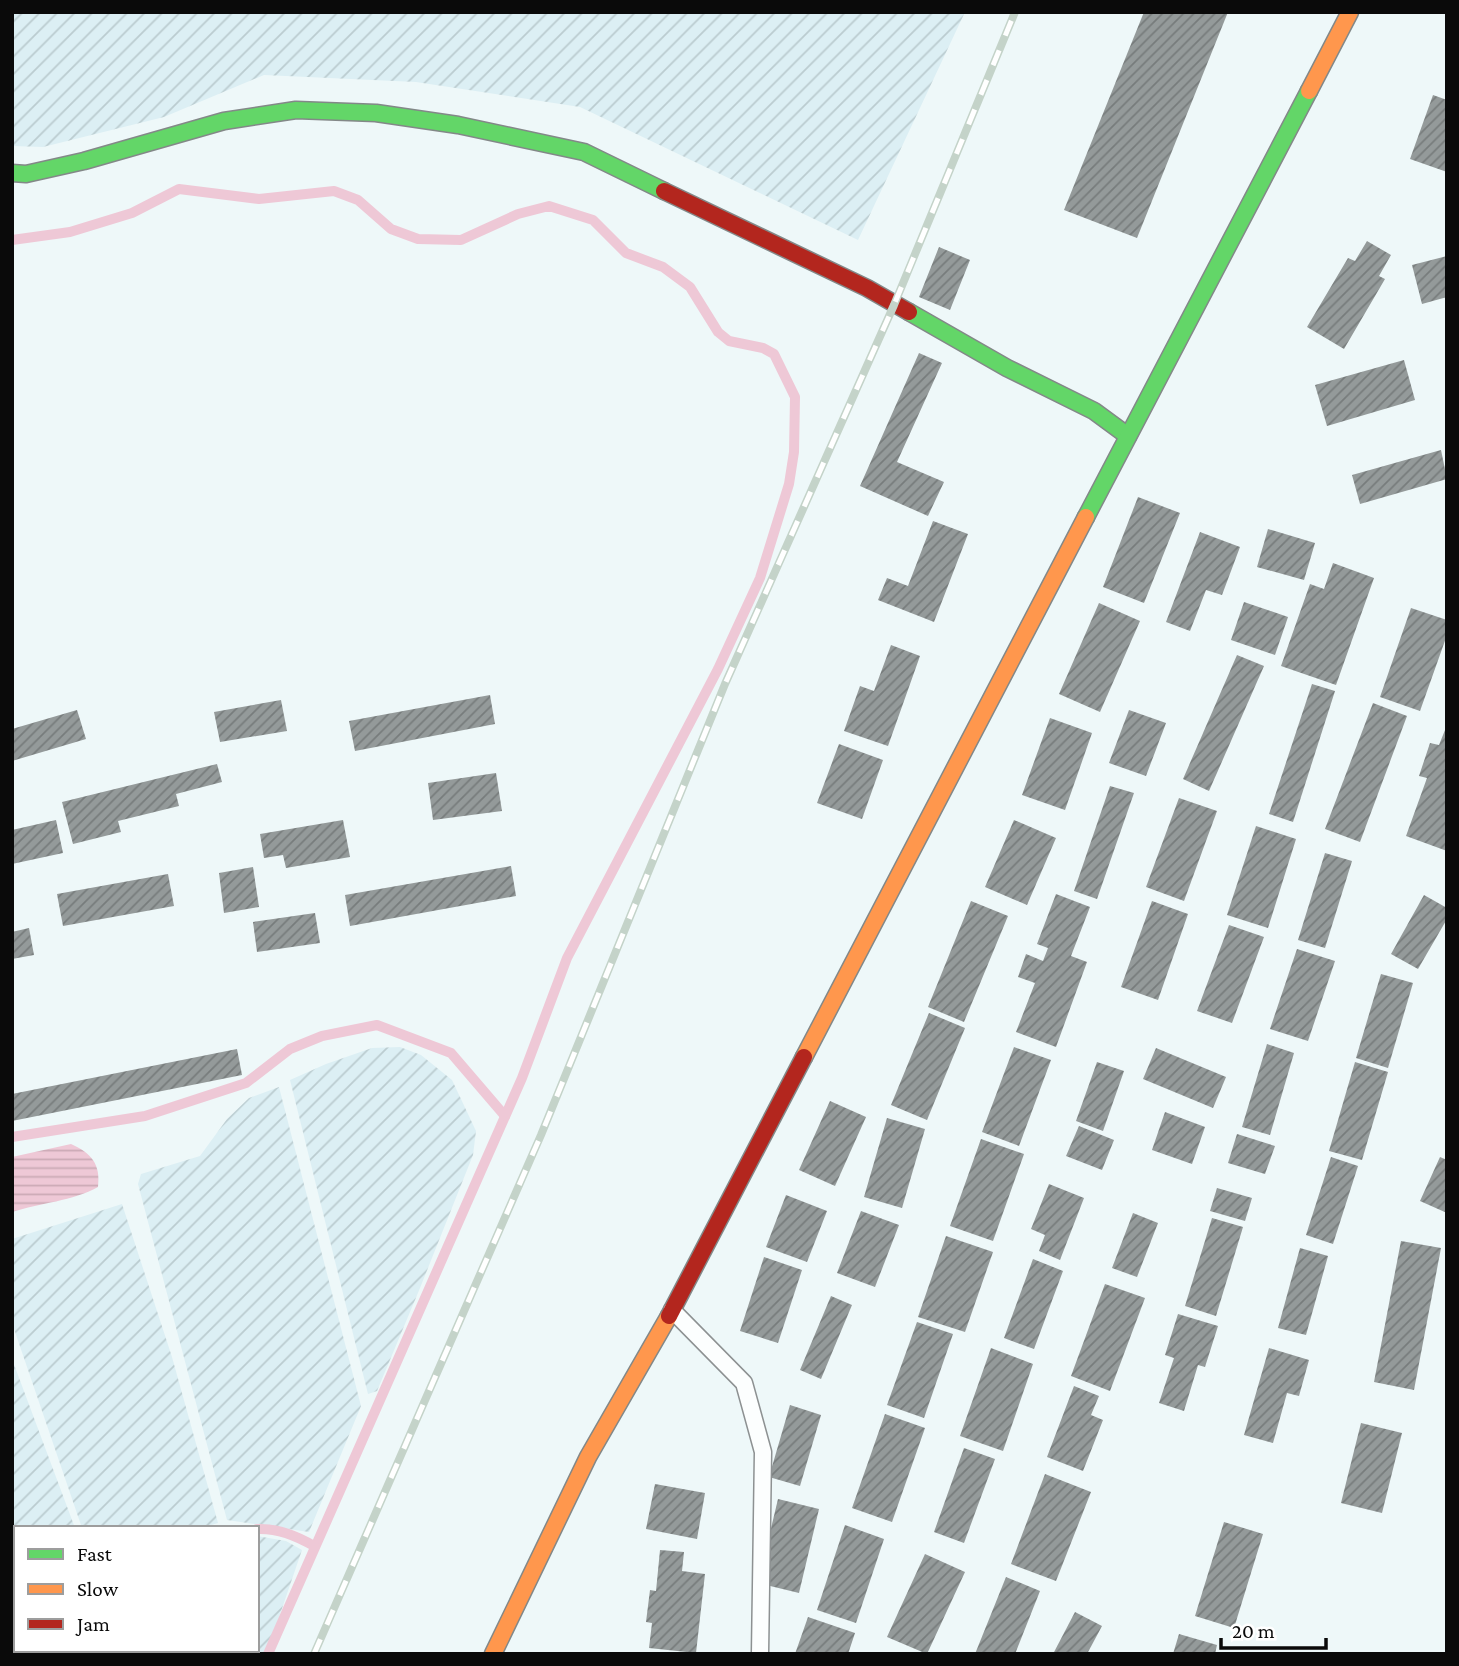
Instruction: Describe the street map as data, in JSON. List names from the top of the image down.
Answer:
{
  "legend": ["Fast", "Slow", "Jam"],
  "scale_bar": "20 m"
}
